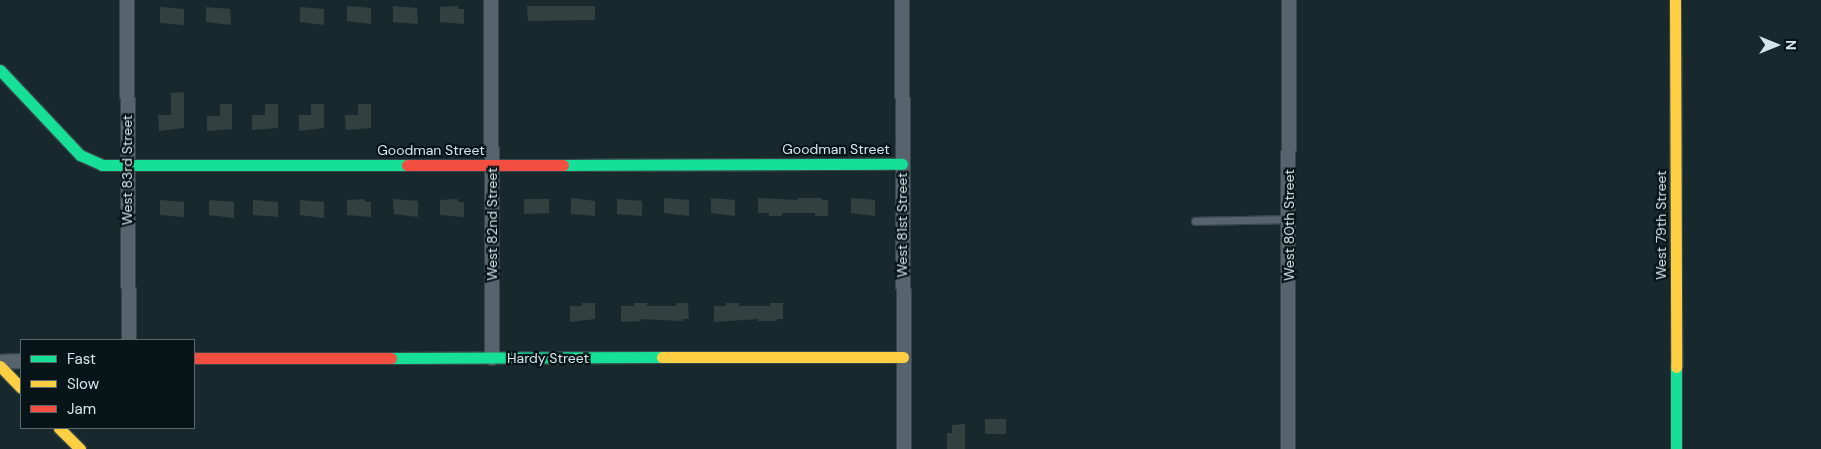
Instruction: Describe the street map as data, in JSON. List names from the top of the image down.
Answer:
{
  "streets": {
    "street": [
      "Goodman Street",
      "West 83rd Street",
      "West 82nd Street",
      "West 81st Street",
      "West 80th Street",
      "West 79th Street",
      "Hardy Street"
    ]
  },
  "crossings": [
    ["Goodman Street", "West 83rd Street"],
    ["Goodman Street", "West 82nd Street"],
    ["Goodman Street", "West 81st Street"],
    ["West 82nd Street", "Hardy Street"],
    ["West 81st Street", "Hardy Street"]
  ],
  "legend": ["Fast", "Slow", "Jam"],
  "north": "right"
}
